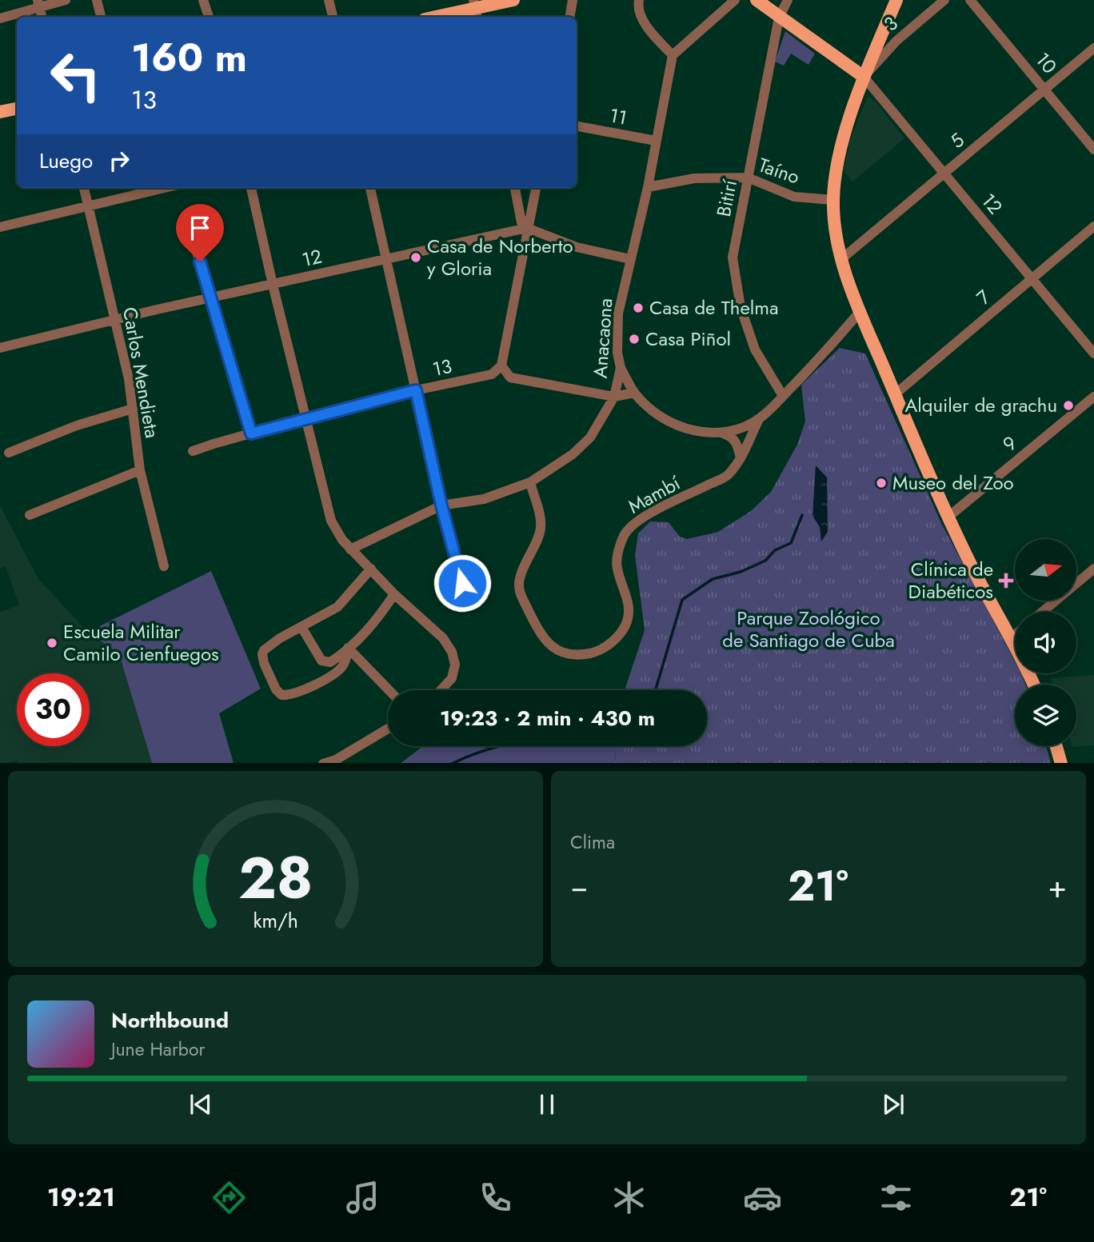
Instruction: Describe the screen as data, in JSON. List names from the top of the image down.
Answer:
{
  "streets": {
    "street": [
      "3",
      "10",
      "11",
      "5",
      "Taíno",
      "Bitirí",
      "12",
      "7",
      "Anacaona",
      "13",
      "Carlos Mendieta",
      "9",
      "Mambí"
    ]
  },
  "crossings": [
    ["3", "12"],
    ["10", "5"],
    ["11", "Anacaona"],
    ["5", "12"],
    ["Taíno", "Bitirí"],
    ["Taíno", "Anacaona"],
    ["12", "7"],
    ["12", "Carlos Mendieta"],
    ["Anacaona", "Mambí"]
  ],
  "parks": ["Parque Zoológico de Santiago de Cuba"],
  "places": {
    "other": [
      "Casa de Norberto y Gloria",
      "Casa de Thelma",
      "Casa Piñol",
      "Alquiler de grachu",
      "Museo del Zoo",
      "Escuela Militar Camilo Cienfuegos"
    ],
    "health": ["Clínica de Diabéticos"]
  },
  "north": "right",
  "page": {
    "turn": ["160 m", "13"],
    "then": "Luego",
    "limit": "30",
    "trip": "19:23 · 2 min · 430 m",
    "tile": "Clima",
    "heat": ["−", "21°", "+"],
    "song": ["Northbound", "June Harbor"],
    "tabs": ["19:21", "21°"],
    "gauge": ["28", "km/h"]
  }
}
